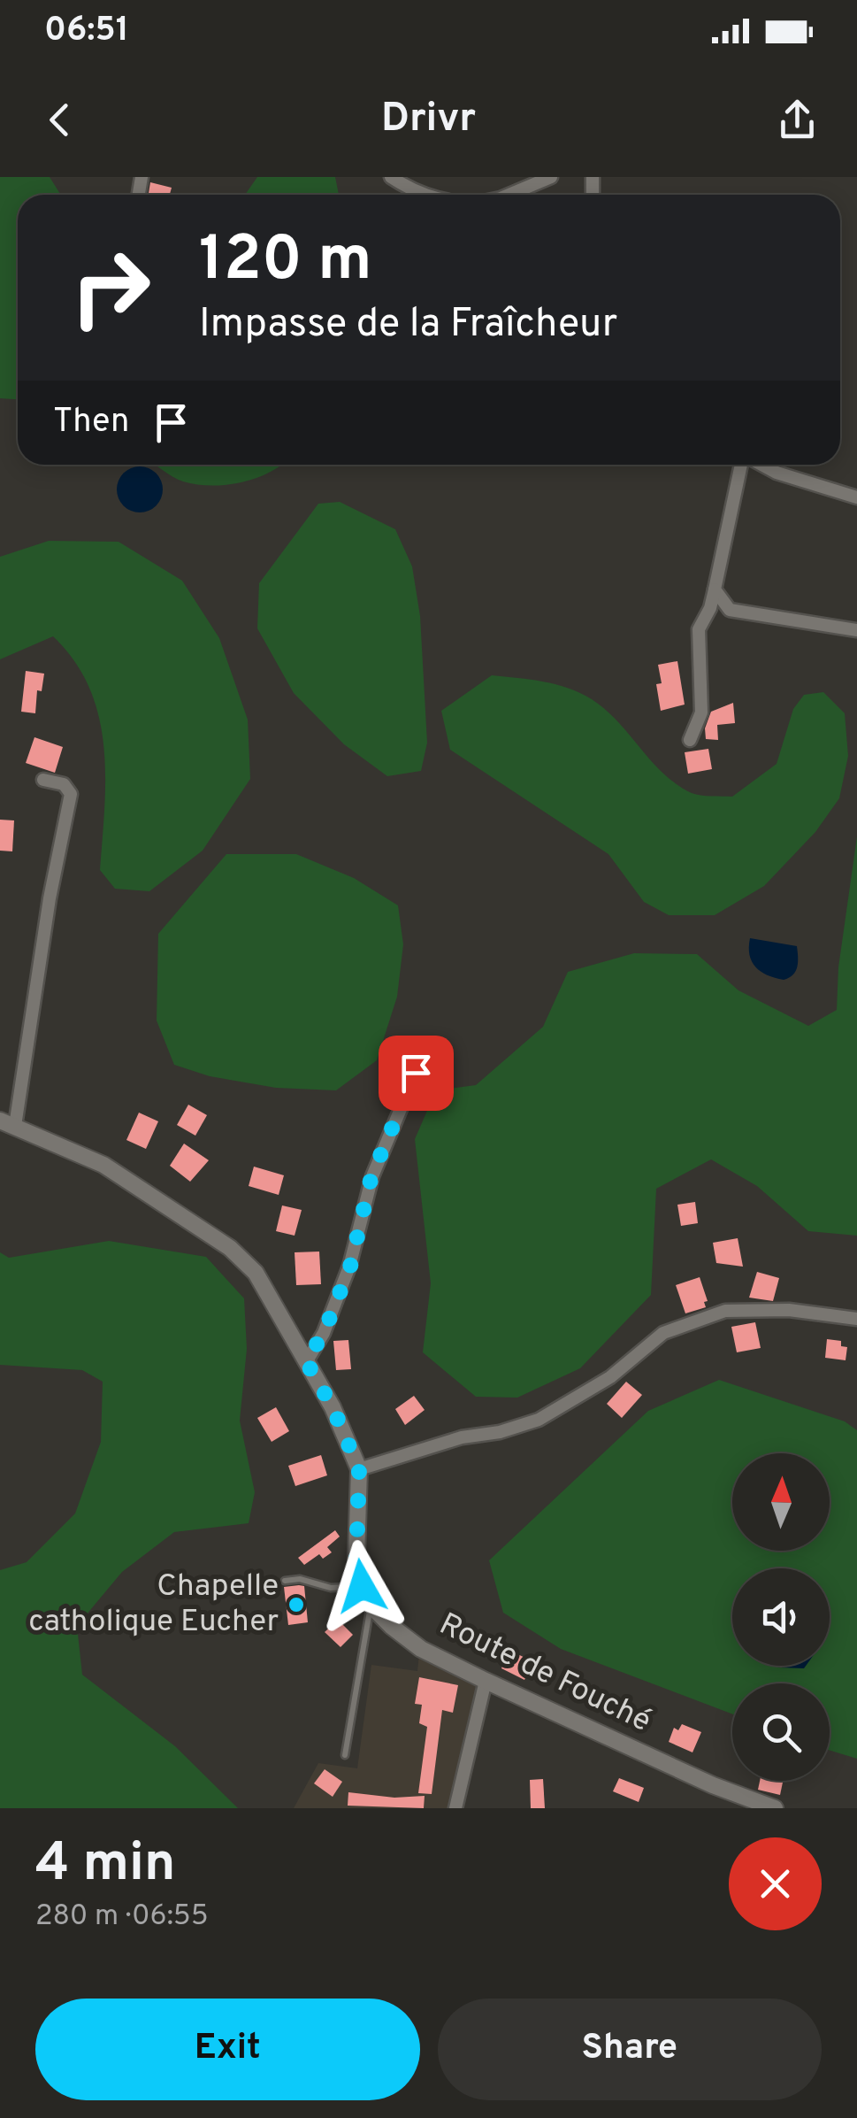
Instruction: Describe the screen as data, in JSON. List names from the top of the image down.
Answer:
{
  "streets": {
    "main road": ["Route de Fouché"]
  },
  "places": ["Chapelle catholique Eucher"],
  "north": "top",
  "page": {
    "status": "06:51",
    "header": "Drivr",
    "turn": ["120 m", "Impasse de la Fraîcheur"],
    "then": "Then",
    "heading": ["4 min", "280 m · 06:55"],
    "buttons": ["Exit", "Share"]
  }
}
